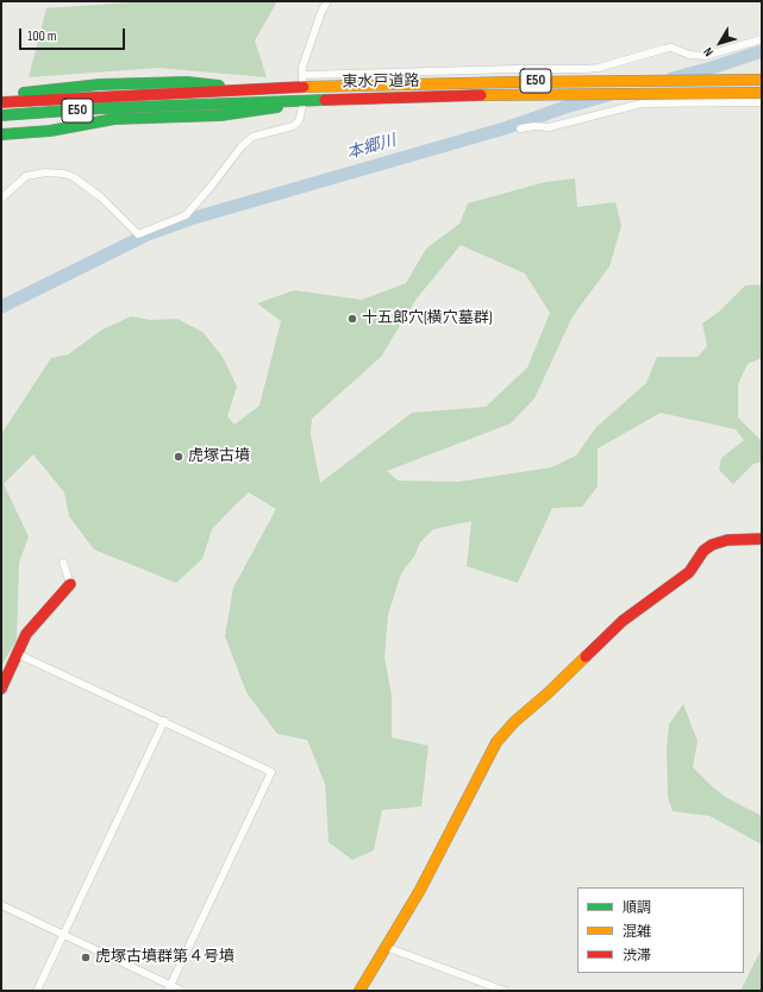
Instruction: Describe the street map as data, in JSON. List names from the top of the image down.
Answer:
{
  "streets": {
    "main road": ["E50", "東水戸道路"]
  },
  "water": ["本郷川"],
  "places": ["十五郎穴(横穴墓群)", "虎塚古墳", "虎塚古墳群第４号墳"],
  "legend": ["順調", "混雑", "渋滞"],
  "scale_bar": "100 m",
  "north": "bottom left"
}
